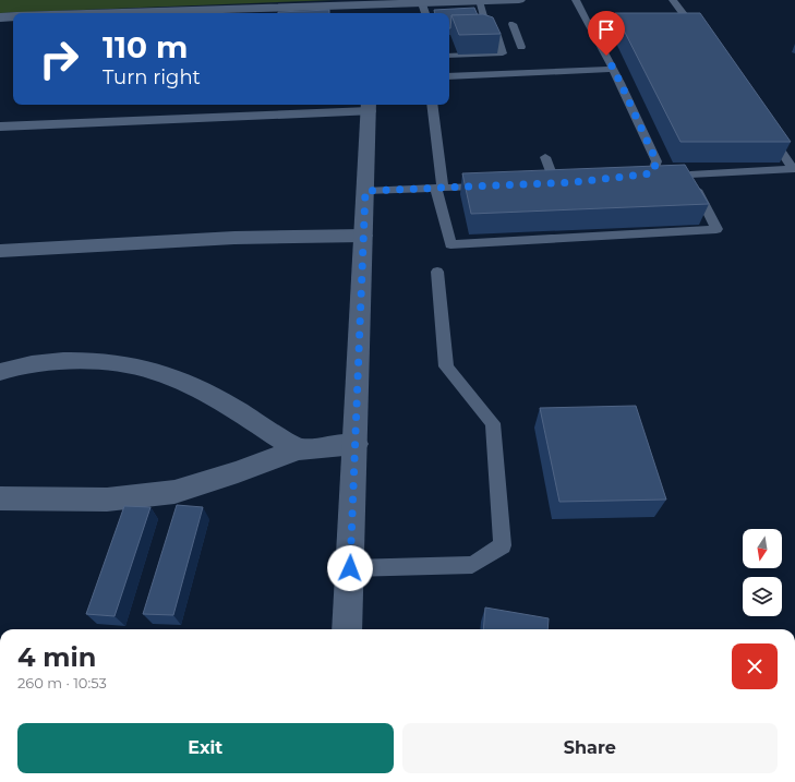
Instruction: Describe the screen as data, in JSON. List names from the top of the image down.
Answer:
{
  "north": "bottom",
  "page": {
    "turn": ["110 m", "Turn right"],
    "heading": ["4 min", "260 m · 10:53"],
    "buttons": ["Exit", "Share"]
  }
}
